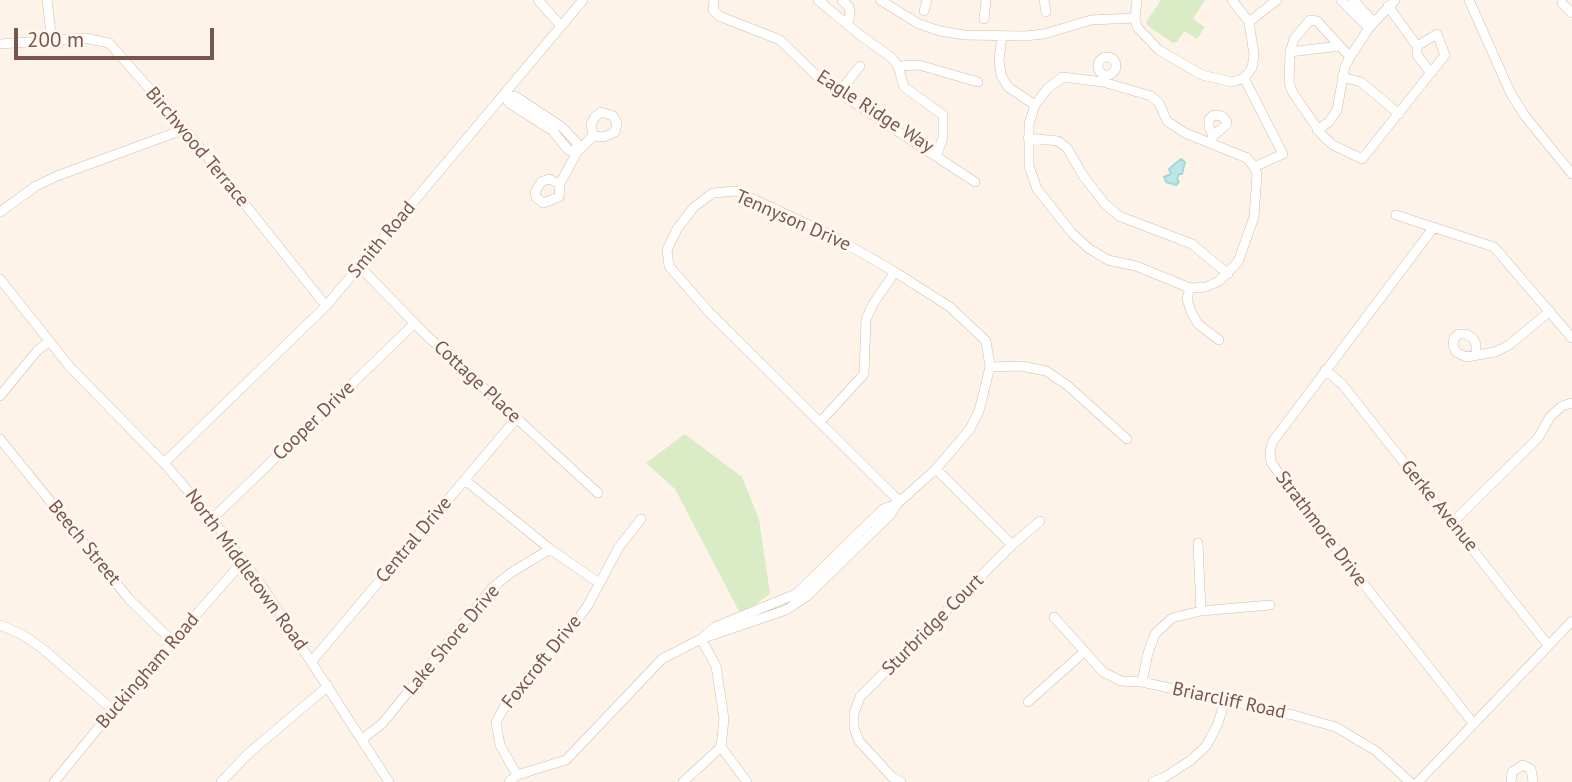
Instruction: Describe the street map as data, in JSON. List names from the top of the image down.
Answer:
{
  "streets": {
    "street": [
      "Eagle Ridge Way",
      "Birchwood Terrace",
      "Tennyson Drive",
      "Smith Road",
      "Cottage Place",
      "Cooper Drive",
      "Gerke Avenue",
      "Strathmore Drive",
      "Central Drive",
      "Beech Street",
      "North Middletown Road",
      "Sturbridge Court",
      "Lake Shore Drive",
      "Foxcroft Drive",
      "Buckingham Road",
      "Briarcliff Road"
    ]
  },
  "crossings": [
    ["Birchwood Terrace", "Smith Road"],
    ["Tennyson Drive", "Foxcroft Drive"],
    ["Smith Road", "Cottage Place"],
    ["Smith Road", "North Middletown Road"],
    ["Cottage Place", "Cooper Drive"],
    ["Cottage Place", "Central Drive"],
    ["Cooper Drive", "North Middletown Road"],
    ["Gerke Avenue", "Strathmore Drive"],
    ["Central Drive", "North Middletown Road"],
    ["Beech Street", "Buckingham Road"],
    ["North Middletown Road", "Lake Shore Drive"],
    ["North Middletown Road", "Buckingham Road"]
  ],
  "scale_bar": "200 m"
}
